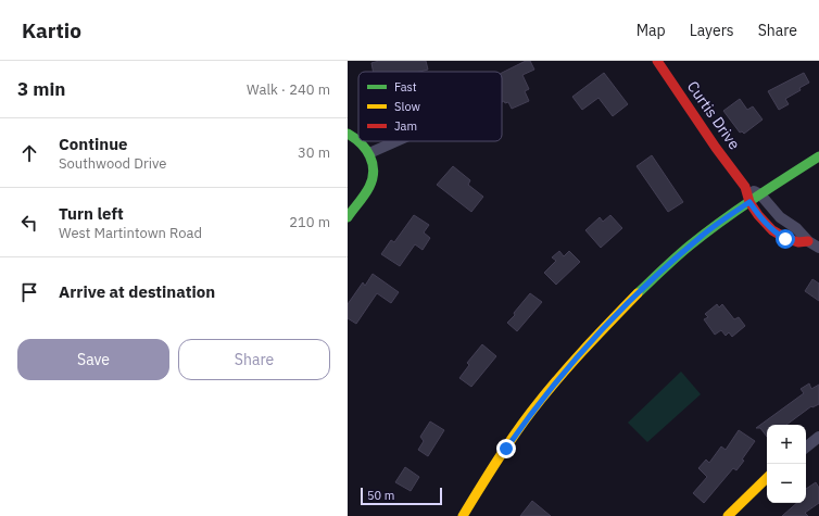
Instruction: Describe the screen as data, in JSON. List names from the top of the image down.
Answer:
{
  "streets": {
    "main road": ["Curtis Drive"]
  },
  "legend": ["Fast", "Slow", "Jam"],
  "scale_bar": "50 m",
  "page": {
    "header": "Kartio",
    "nav": ["Map", "Layers", "Share"],
    "heading": ["3 min", "Walk · 240 m"],
    "list": [
      ["Continue", "Southwood Drive", "30 m"],
      ["Turn left", "West Martintown Road", "210 m"],
      "Arrive at destination"
    ],
    "buttons": ["Save", "Share"],
    "map_buttons": ["+", "−"],
    "scale": "50 m"
  }
}
